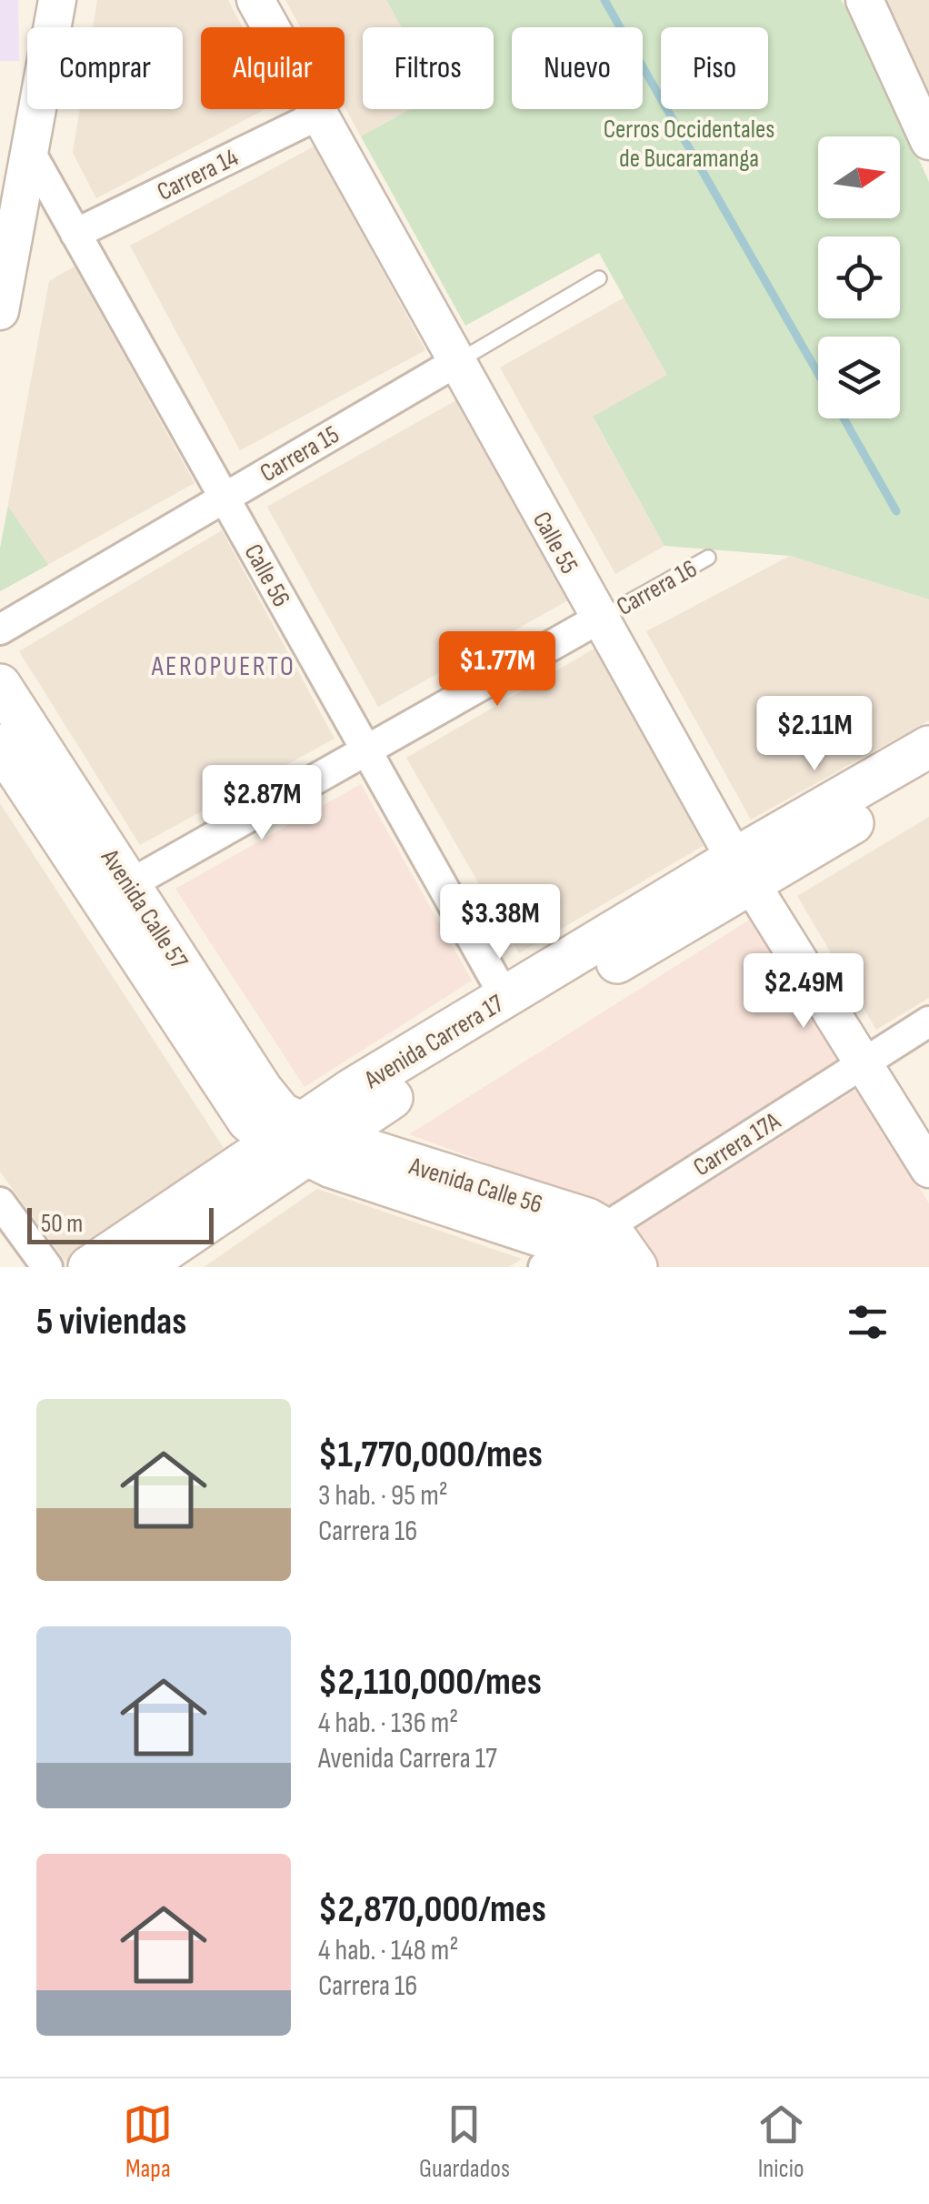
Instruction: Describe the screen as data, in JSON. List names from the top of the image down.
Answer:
{
  "streets": {
    "main road": ["Avenida Calle 57", "Avenida Carrera 17", "Avenida Calle 56"],
    "street": [
      "Carrera 14",
      "Carrera 15",
      "Calle 55",
      "Calle 56",
      "Carrera 16",
      "Carrera 17A"
    ]
  },
  "crossings": [
    ["Carrera 14", "Calle 55"],
    ["Carrera 14", "Calle 56"],
    ["Carrera 15", "Calle 55"],
    ["Carrera 15", "Calle 56"],
    ["Calle 55", "Carrera 16"],
    ["Calle 55", "Avenida Carrera 17"],
    ["Calle 55", "Carrera 17A"],
    ["Calle 56", "Carrera 16"],
    ["Calle 56", "Avenida Carrera 17"],
    ["Carrera 16", "Avenida Calle 57"],
    ["Avenida Calle 57", "Avenida Carrera 17"],
    ["Avenida Calle 57", "Avenida Calle 56"],
    ["Avenida Carrera 17", "Avenida Calle 56"],
    ["Carrera 17A", "Avenida Calle 56"]
  ],
  "districts": ["AEROPUERTO"],
  "parks": ["Cerros Occidentales de Bucaramanga"],
  "scale_bar": "50 m",
  "north": "right",
  "page": {
    "chip": [
      "Comprar",
      "Alquilar",
      "Filtros",
      "Nuevo",
      "Piso"
    ],
    "price": [
      "$1.77M",
      "$2.11M",
      "$2.87M",
      "$3.38M",
      "$2.49M"
    ],
    "scale": "50 m",
    "heading": "5 viviendas",
    "list": [
      {
        "name": "$1,770,000/mes",
        "note": "3 hab. · 95 m² · Carrera 16"
      },
      {
        "name": "$2,110,000/mes",
        "note": "4 hab. · 136 m² · Avenida Carrera 17"
      },
      {
        "name": "$2,870,000/mes",
        "note": "4 hab. · 148 m² · Carrera 16"
      }
    ],
    "tabs": ["Mapa", "Guardados", "Inicio"]
  }
}
